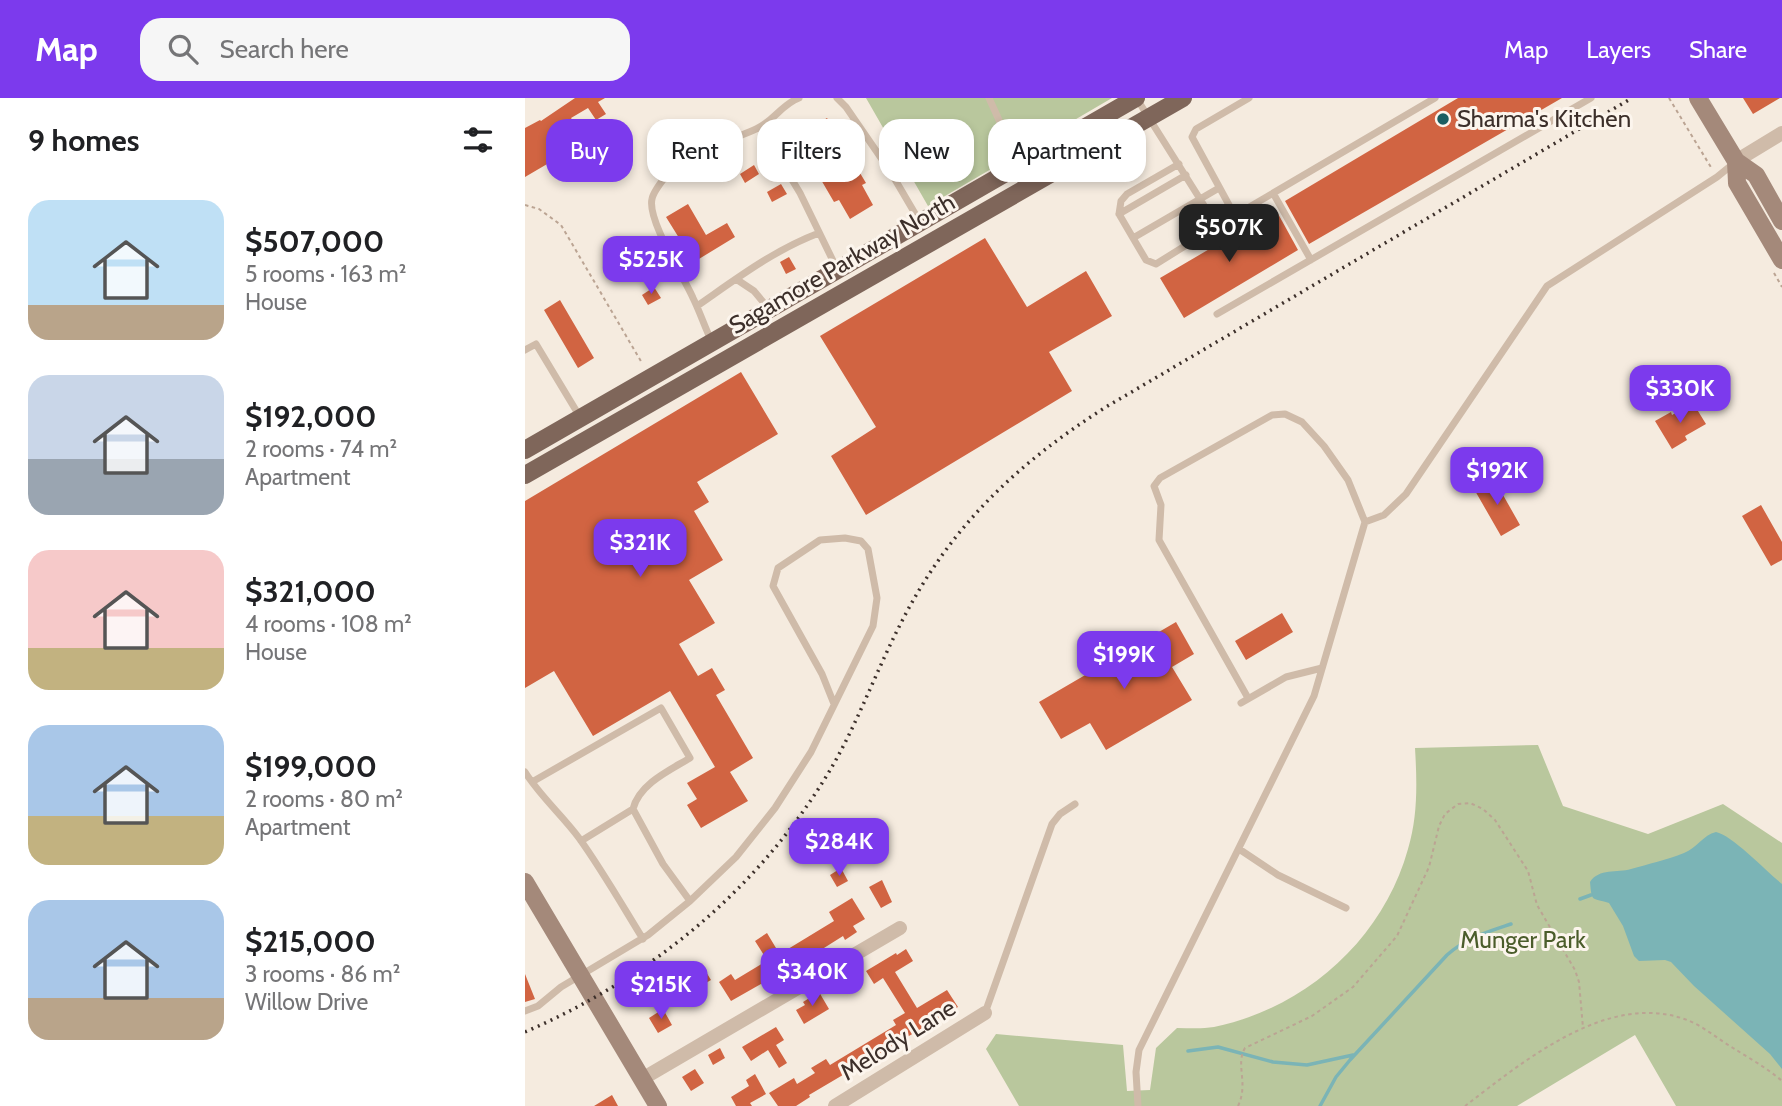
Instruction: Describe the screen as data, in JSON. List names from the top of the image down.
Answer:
{
  "streets": {
    "main road": ["Sagamore Parkway North"],
    "street": ["Melody Lane"]
  },
  "parks": ["Munger Park"],
  "places": ["Sharma's Kitchen"],
  "page": {
    "header": "Map",
    "search": "Search here",
    "nav": ["Map", "Layers", "Share"],
    "heading": "9 homes",
    "chip": [
      "Buy",
      "Rent",
      "Filters",
      "New",
      "Apartment"
    ],
    "list": [
      {
        "name": "$507,000",
        "note": "5 rooms · 163 m² · House"
      },
      {
        "name": "$192,000",
        "note": "2 rooms · 74 m² · Apartment"
      },
      {
        "name": "$321,000",
        "note": "4 rooms · 108 m² · House"
      },
      {
        "name": "$199,000",
        "note": "2 rooms · 80 m² · Apartment"
      },
      {
        "name": "$215,000",
        "note": "3 rooms · 86 m² · Willow Drive"
      }
    ],
    "price": [
      "$507K",
      "$525K",
      "$330K",
      "$192K",
      "$321K",
      "$199K",
      "$284K",
      "$340K",
      "$215K"
    ]
  }
}
